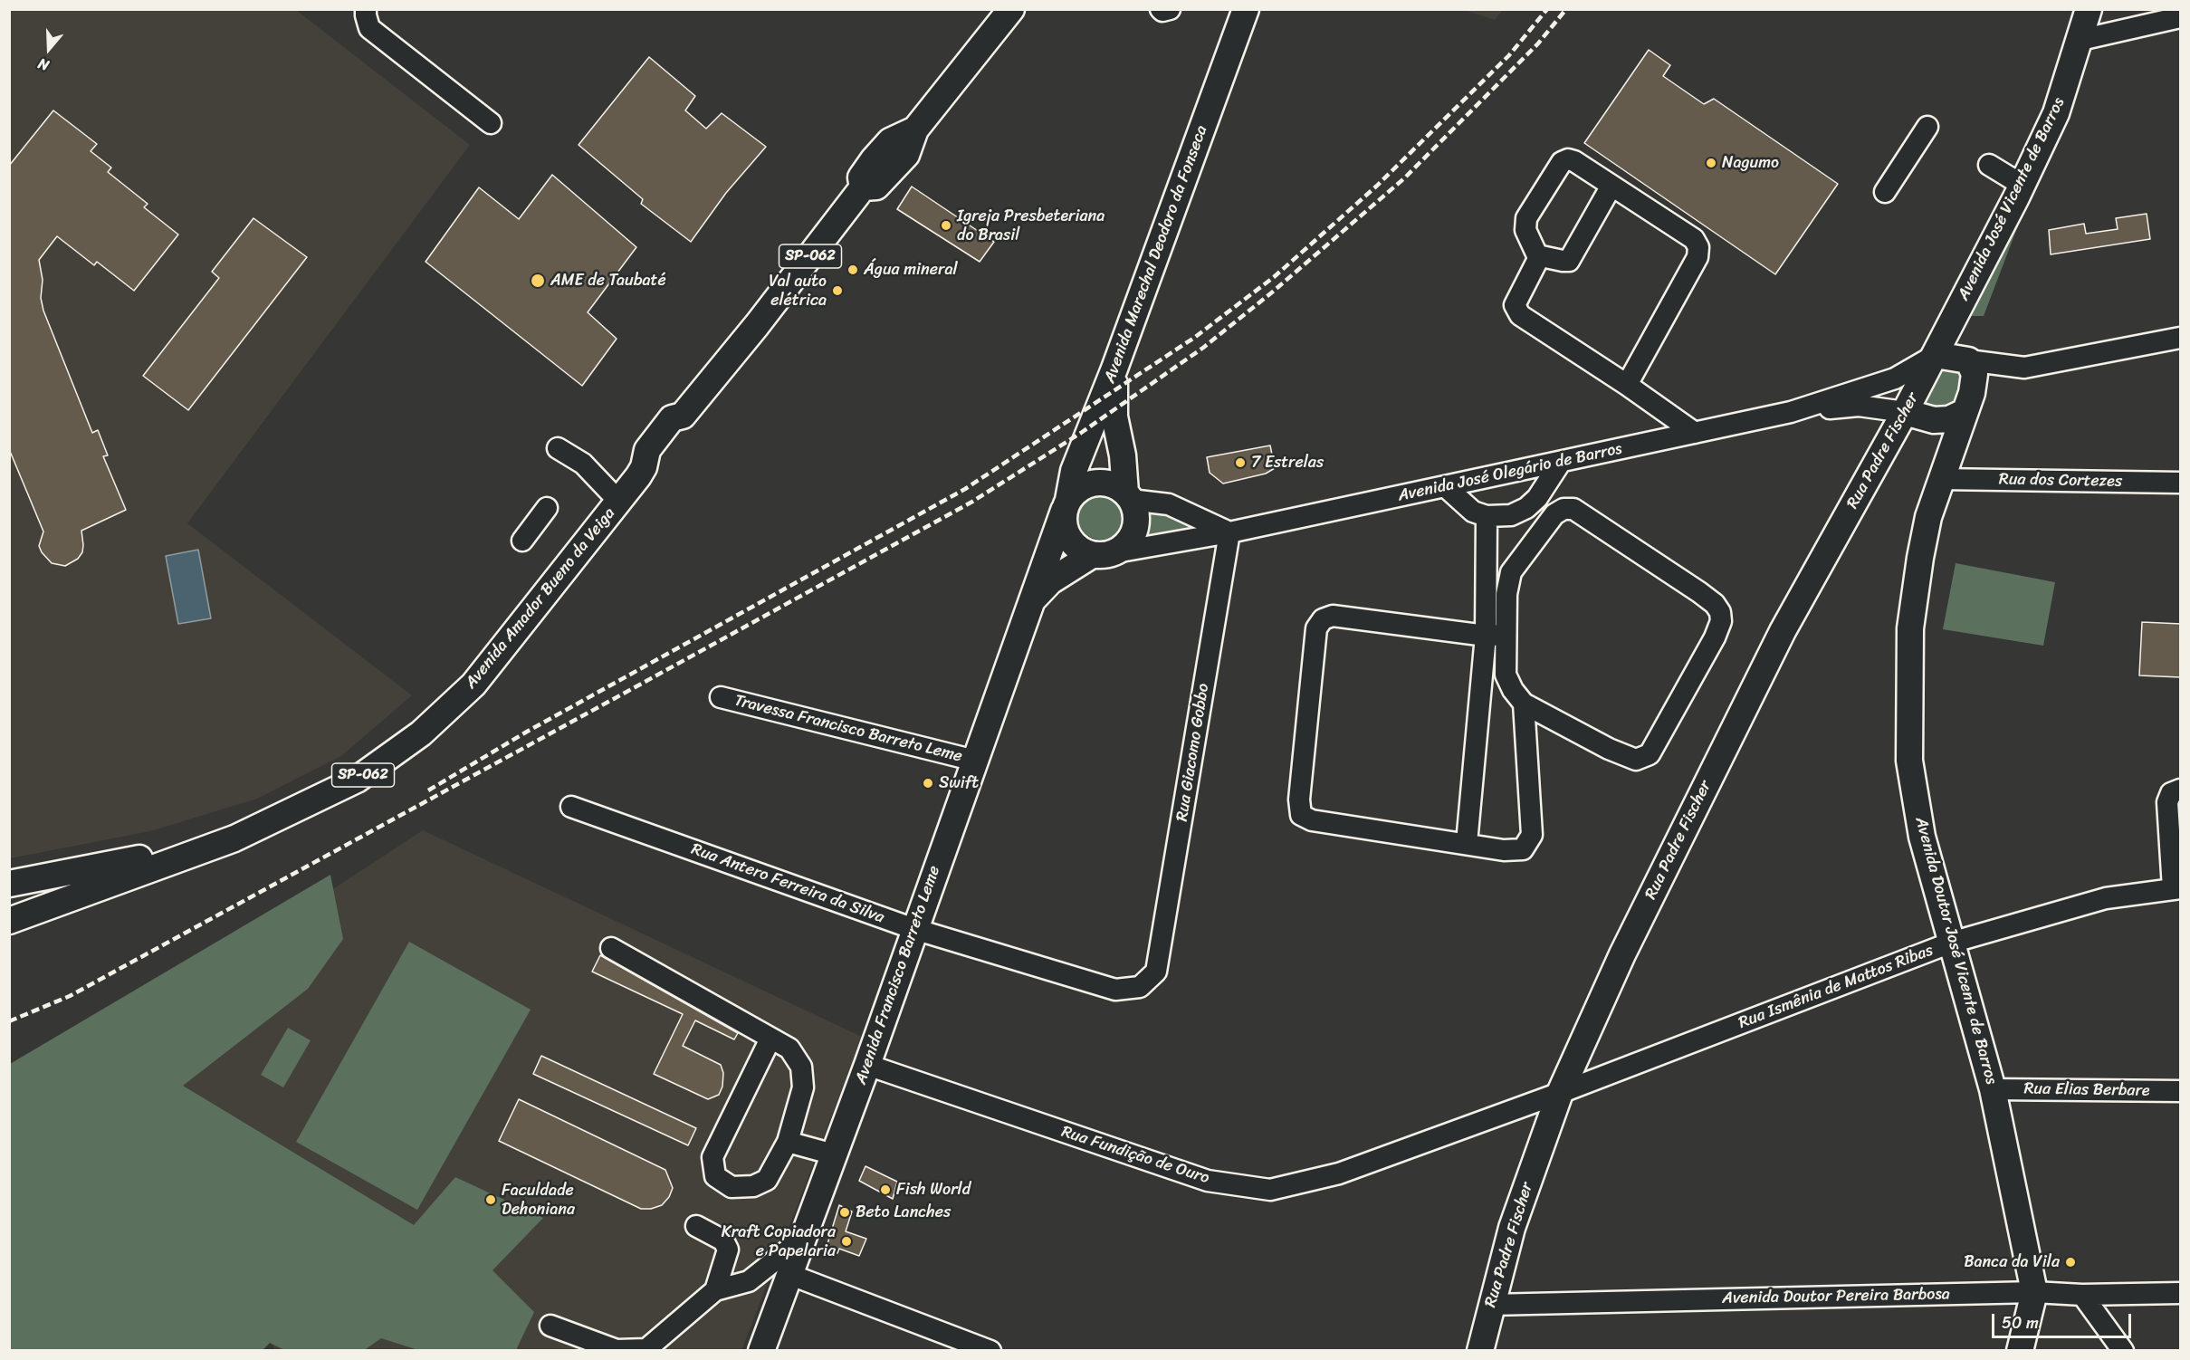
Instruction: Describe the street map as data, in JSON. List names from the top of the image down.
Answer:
{
  "streets": {
    "main road": [
      "Avenida José Vicente de Barros",
      "Avenida Marechal Deodoro da Fonseca",
      "SP-062",
      "Rua Padre Fischer",
      "Avenida José Olegário de Barros",
      "Avenida Amador Bueno da Veiga",
      "Avenida Doutor José Vicente de Barros",
      "Avenida Francisco Barreto Leme"
    ],
    "street": [
      "Rua dos Cortezes",
      "Travessa Francisco Barreto Leme",
      "Rua Giacomo Gobbo",
      "Rua Antero Ferreira da Silva",
      "Rua Ismênia de Mattos Ribas",
      "Rua Elias Berbare",
      "Rua Fundição de Ouro",
      "Avenida Doutor Pereira Barbosa"
    ]
  },
  "crossings": [
    ["Avenida José Vicente de Barros", "Rua Padre Fischer"],
    ["Avenida José Vicente de Barros", "Avenida José Olegário de Barros"],
    ["Avenida Marechal Deodoro da Fonseca", "Avenida José Olegário de Barros"],
    ["Avenida Marechal Deodoro da Fonseca", "Avenida Francisco Barreto Leme"],
    ["Rua Padre Fischer", "Avenida José Olegário de Barros"],
    ["Rua Padre Fischer", "Rua Ismênia de Mattos Ribas"],
    ["Rua Padre Fischer", "Rua Fundição de Ouro"],
    ["Rua Padre Fischer", "Avenida Doutor Pereira Barbosa"],
    ["Avenida José Olegário de Barros", "Rua Giacomo Gobbo"],
    ["Avenida José Olegário de Barros", "Avenida Doutor José Vicente de Barros"],
    ["Avenida José Olegário de Barros", "Avenida Francisco Barreto Leme"],
    ["Rua dos Cortezes", "Avenida Doutor José Vicente de Barros"],
    ["Travessa Francisco Barreto Leme", "Avenida Francisco Barreto Leme"],
    ["Rua Giacomo Gobbo", "Rua Antero Ferreira da Silva"],
    ["Rua Antero Ferreira da Silva", "Avenida Francisco Barreto Leme"],
    ["Avenida Doutor José Vicente de Barros", "Rua Ismênia de Mattos Ribas"],
    ["Avenida Doutor José Vicente de Barros", "Rua Elias Berbare"],
    ["Avenida Doutor José Vicente de Barros", "Avenida Doutor Pereira Barbosa"],
    ["Avenida Francisco Barreto Leme", "Rua Fundição de Ouro"],
    ["Rua Ismênia de Mattos Ribas", "Rua Fundição de Ouro"]
  ],
  "places": [
    "Nagumo",
    "Igreja Presbeteriana do Brasil",
    "Água mineral",
    "AME de Taubaté",
    "Val auto elétrica",
    "7 Estrelas",
    "Swift",
    "Fish World",
    "Faculdade Dehoniana",
    "Beto Lanches",
    "Kraft Copiadora e Papelaria",
    "Banca da Vila"
  ],
  "scale_bar": "50 m",
  "north": "bottom"
}
